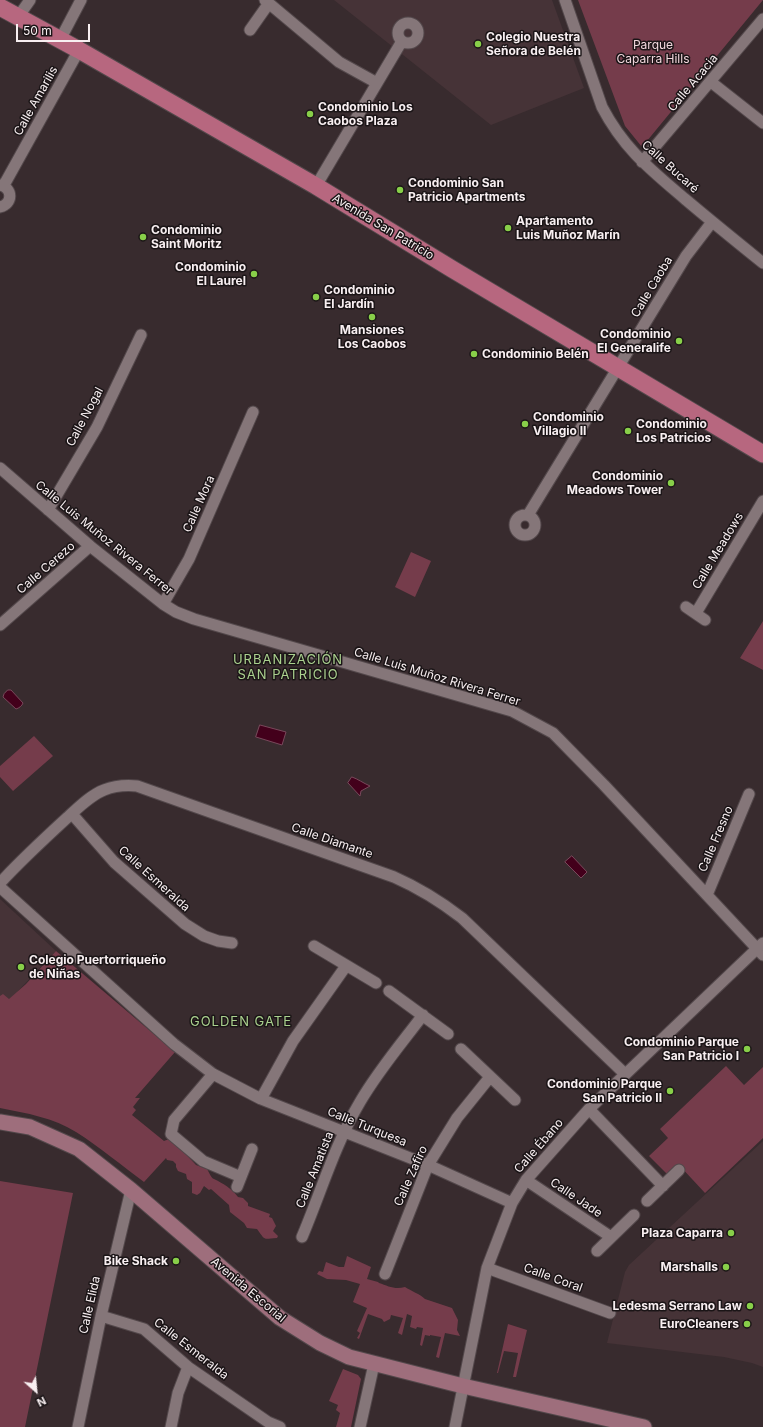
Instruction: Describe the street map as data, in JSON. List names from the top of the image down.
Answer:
{
  "streets": {
    "main road": ["Avenida San Patricio"],
    "street": [
      "Calle Acacia",
      "Calle Amarilis",
      "Calle Bucaré",
      "Calle Caoba",
      "Calle Nogal",
      "Calle Mora",
      "Calle Luis Muñoz Rivera Ferrer",
      "Calle Meadows",
      "Calle Cerezo",
      "Calle Fresno",
      "Calle Diamante",
      "Calle Esmeralda",
      "Calle Turquesa",
      "Calle Ébano",
      "Calle Amatista",
      "Calle Zafiro",
      "Calle Jade",
      "Calle Coral",
      "Avenida Escorial",
      "Calle Elida"
    ]
  },
  "crossings": [
    ["Calle Acacia", "Calle Bucaré"],
    ["Calle Amarilis", "Avenida San Patricio"],
    ["Calle Bucaré", "Calle Caoba"],
    ["Avenida San Patricio", "Calle Caoba"],
    ["Calle Nogal", "Calle Luis Muñoz Rivera Ferrer"],
    ["Calle Mora", "Calle Luis Muñoz Rivera Ferrer"],
    ["Calle Luis Muñoz Rivera Ferrer", "Calle Cerezo"],
    ["Calle Luis Muñoz Rivera Ferrer", "Calle Fresno"],
    ["Calle Luis Muñoz Rivera Ferrer", "Calle Ébano"],
    ["Calle Diamante", "Calle Esmeralda"],
    ["Calle Diamante", "Calle Ébano"],
    ["Calle Esmeralda", "Calle Elida"],
    ["Calle Turquesa", "Calle Ébano"],
    ["Calle Turquesa", "Calle Amatista"],
    ["Calle Turquesa", "Calle Zafiro"],
    ["Calle Ébano", "Calle Jade"],
    ["Calle Ébano", "Calle Coral"],
    ["Calle Ébano", "Avenida Escorial"],
    ["Avenida Escorial", "Calle Elida"]
  ],
  "districts": ["URBANIZACIÓN SAN PATRICIO", "GOLDEN GATE"],
  "parks": ["Parque Caparra Hills"],
  "places": [
    "Colegio Nuestra Señora de Belén",
    "Condominio Los Caobos Plaza",
    "Condominio San Patricio Apartments",
    "Apartamento Luis Muñoz Marín",
    "Condominio Saint Moritz",
    "Condominio El Laurel",
    "Condominio El Jardín",
    "Mansiones Los Caobos",
    "Condominio El Generalife",
    "Condominio Belén",
    "Condominio Villagio II",
    "Condominio Los Patricios",
    "Condominio Meadows Tower",
    "Colegio Puertorriqueño de Niñas",
    "Condominio Parque San Patricio I",
    "Condominio Parque San Patricio II",
    "Plaza Caparra",
    "Bike Shack",
    "Marshalls",
    "Ledesma Serrano Law",
    "EuroCleaners"
  ],
  "scale_bar": "50 m",
  "north": "bottom right"
}
